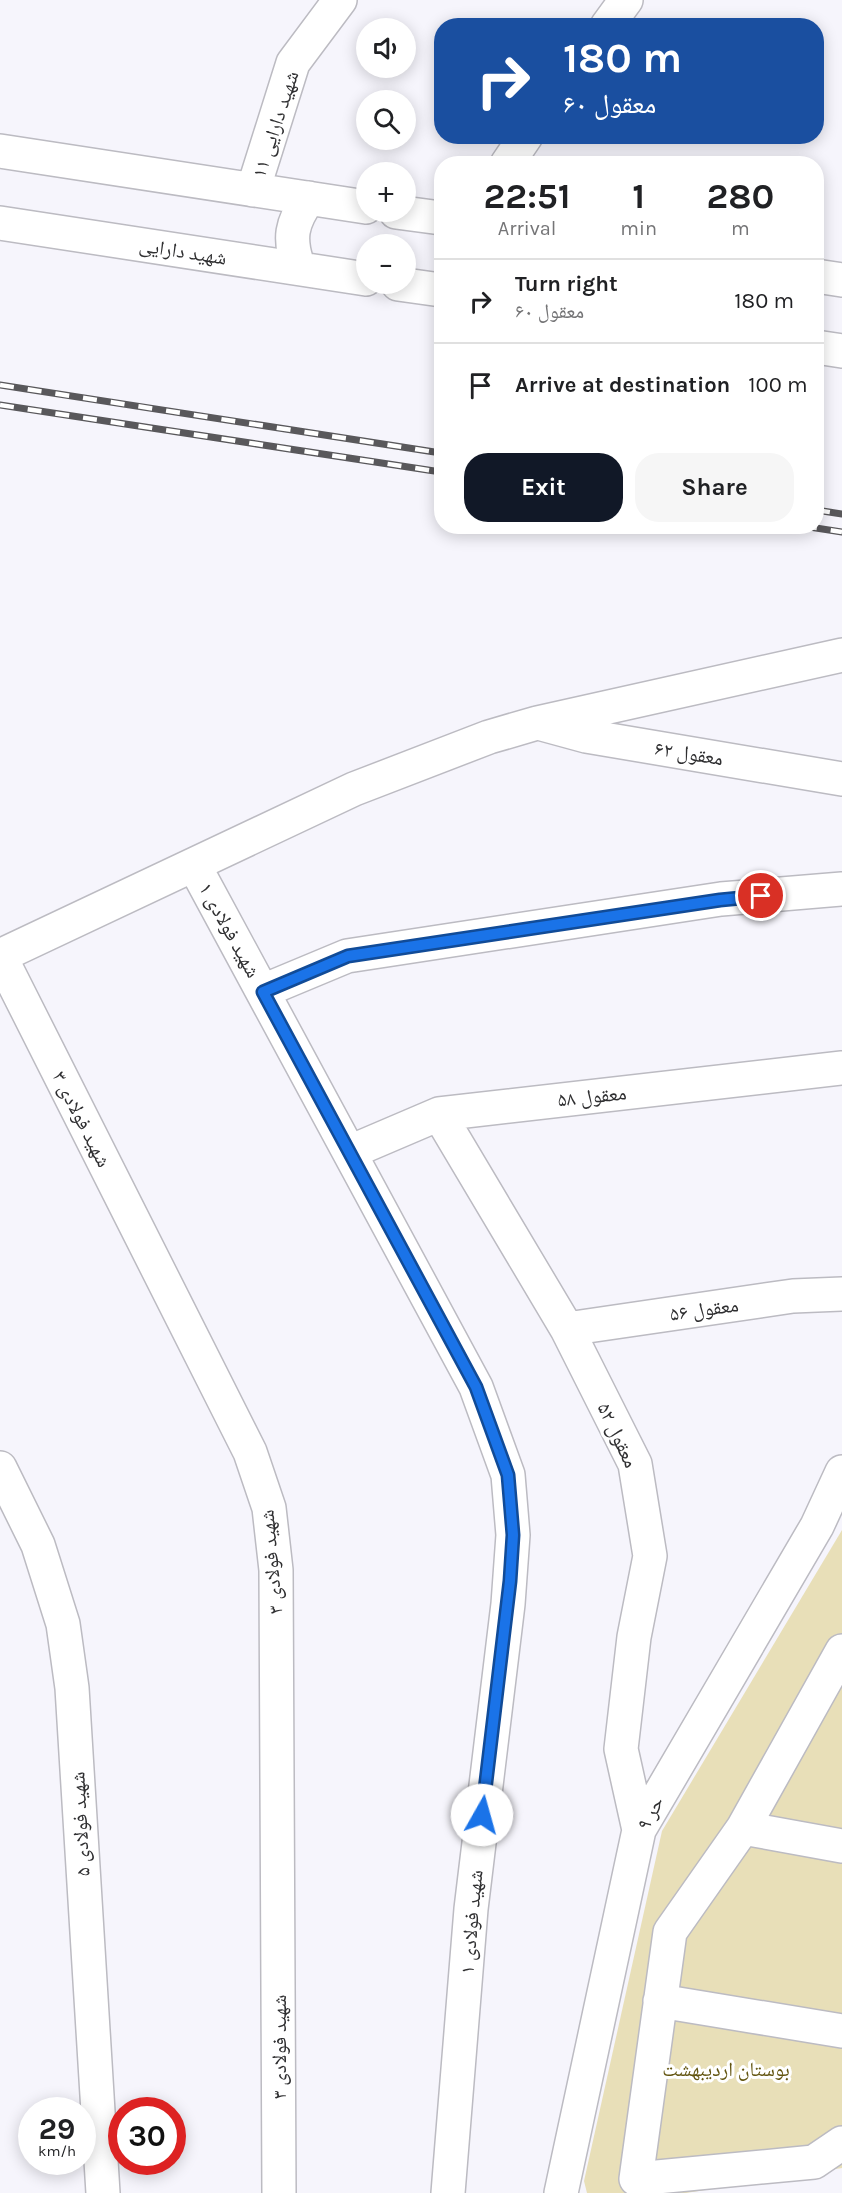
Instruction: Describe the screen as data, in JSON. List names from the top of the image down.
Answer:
{
  "streets": {
    "street": [
      "شهید دارایی ۱۱",
      "شهید دارایی",
      "معقول ۶۲",
      "شهید فولادی ۱",
      "معقول ۵۸",
      "شهید فولادی ۳",
      "معقول ۵۶",
      "معقول ۵۲",
      "حر ۹",
      "شهید فولادی ۵"
    ]
  },
  "crossings": [
    ["شهید فولادی ۱", "معقول ۵۸"],
    ["معقول ۵۸", "معقول ۵۲"],
    ["معقول ۵۶", "معقول ۵۲"],
    ["معقول ۵۲", "حر ۹"]
  ],
  "parks": ["بوستان اردیبهشت"],
  "page": {
    "map_buttons": ["+", "−"],
    "turn": ["180 m", "معقول ۶۰"],
    "eta": [
      "22:51",
      "Arrival",
      "1",
      "min",
      "280",
      "m"
    ],
    "list": [
      {
        "name": "Turn right",
        "note": "معقول ۶۰",
        "value": "180 m"
      },
      {
        "name": "Arrive at destination",
        "value": "100 m"
      }
    ],
    "buttons": ["Exit", "Share"],
    "speed": "29 km/h",
    "limit": "30"
  }
}
